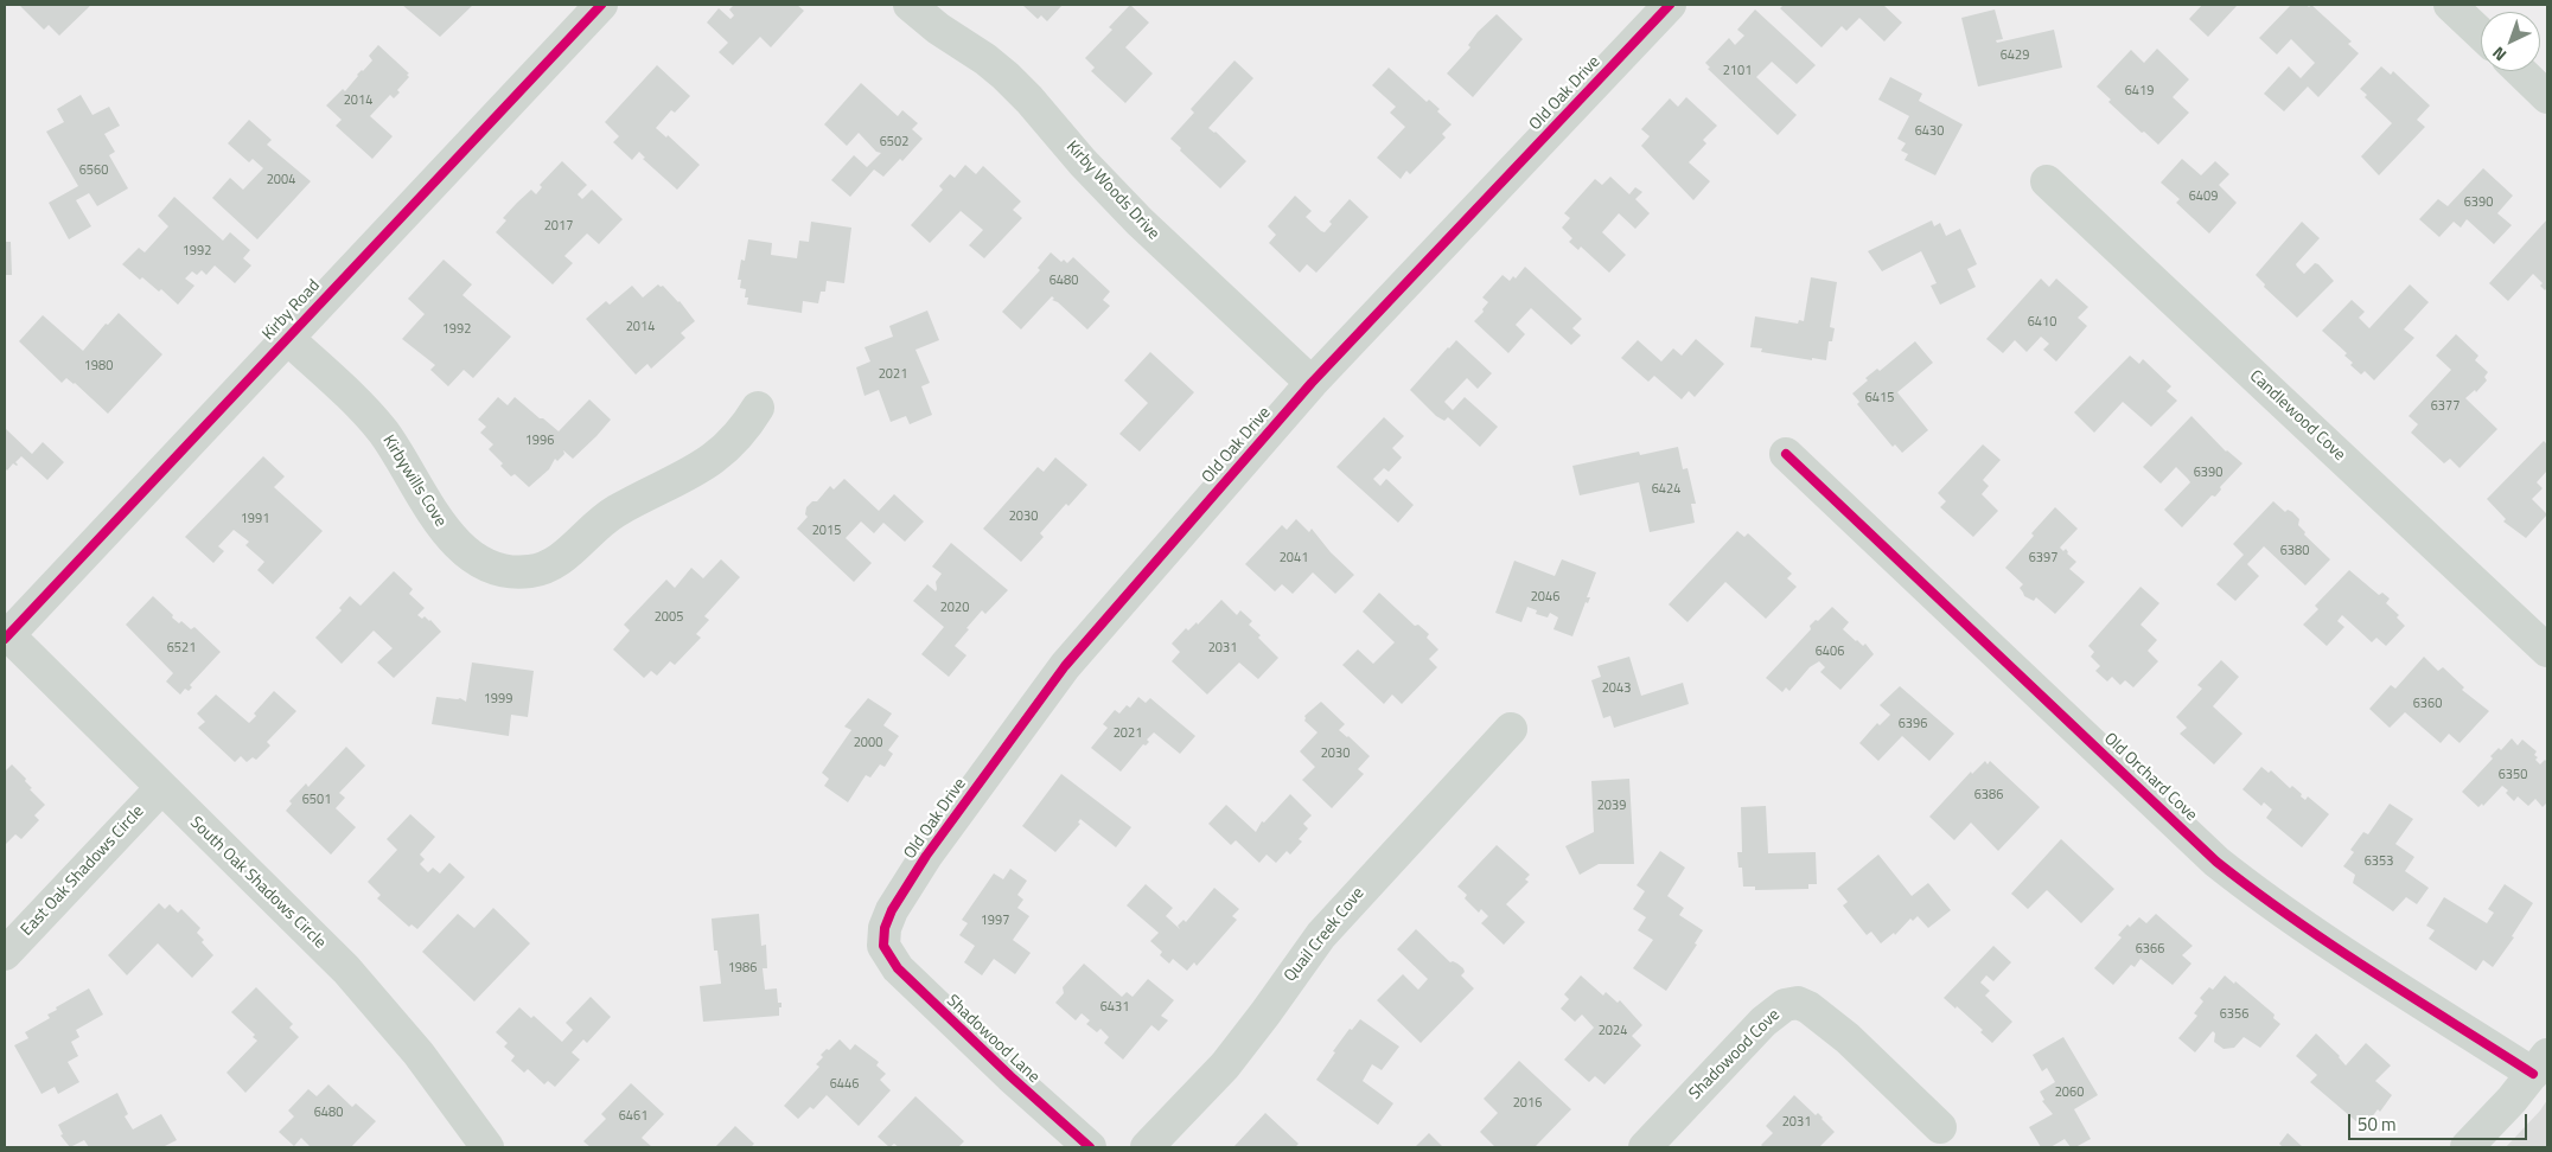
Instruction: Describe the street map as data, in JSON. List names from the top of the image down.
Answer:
{
  "streets": {
    "street": [
      "Old Oak Drive",
      "Kirby Woods Drive",
      "Kirby Road",
      "Candlewood Cove",
      "Kirbywills Cove",
      "Old Orchard Cove",
      "East Oak Shadows Circle",
      "South Oak Shadows Circle",
      "Quail Creek Cove",
      "Shadowood Lane",
      "Shadowood Cove"
    ]
  },
  "crossings": [
    ["Old Oak Drive", "Kirby Woods Drive"],
    ["Old Oak Drive", "Shadowood Lane"],
    ["Kirby Road", "Kirbywills Cove"],
    ["Kirby Road", "South Oak Shadows Circle"],
    ["East Oak Shadows Circle", "South Oak Shadows Circle"]
  ],
  "house_numbers": [
    "6429",
    "2101",
    "6419",
    "2014",
    "6430",
    "6502",
    "6560",
    "2004",
    "6409",
    "6390",
    "2017",
    "1992",
    "6480",
    "6410",
    "2014",
    "1992",
    "1980",
    "2021",
    "6415",
    "6377",
    "1996",
    "6390",
    "6424",
    "2030",
    "1991",
    "2015",
    "6380",
    "2041",
    "6397",
    "2046",
    "2020",
    "2005",
    "6521",
    "2031",
    "6406",
    "2043",
    "1999",
    "6360",
    "6396",
    "2021",
    "2000",
    "2030",
    "6350",
    "6386",
    "6501",
    "2039",
    "6353",
    "1997",
    "6366",
    "1986",
    "6431",
    "6356",
    "2024",
    "6446",
    "2060",
    "2016",
    "6480",
    "6461",
    "2031"
  ],
  "scale_bar": "50 m",
  "north": "bottom left"
}
